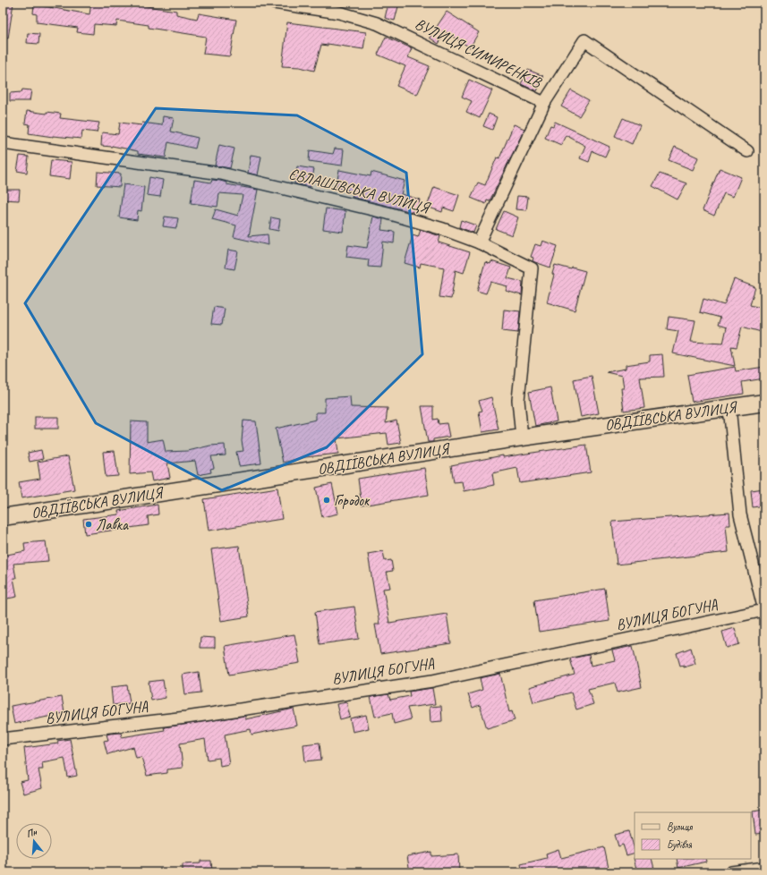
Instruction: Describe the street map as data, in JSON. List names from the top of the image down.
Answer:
{
  "streets": {
    "main road": ["ОВДІЇВСЬКА ВУЛИЦЯ"],
    "street": ["ВУЛИЦЯ СИМИРЕНКІВ", "ЄВЛАШІВСЬКА ВУЛИЦЯ", "ВУЛИЦЯ БОГУНА"]
  },
  "crossings": [
    ["ВУЛИЦЯ СИМИРЕНКІВ", "ЄВЛАШІВСЬКА ВУЛИЦЯ"],
    ["ЄВЛАШІВСЬКА ВУЛИЦЯ", "ОВДІЇВСЬКА ВУЛИЦЯ"]
  ],
  "places": ["Городок", "Лавка"],
  "legend": ["Вулиця", "Будівля"],
  "north": "top"
}
